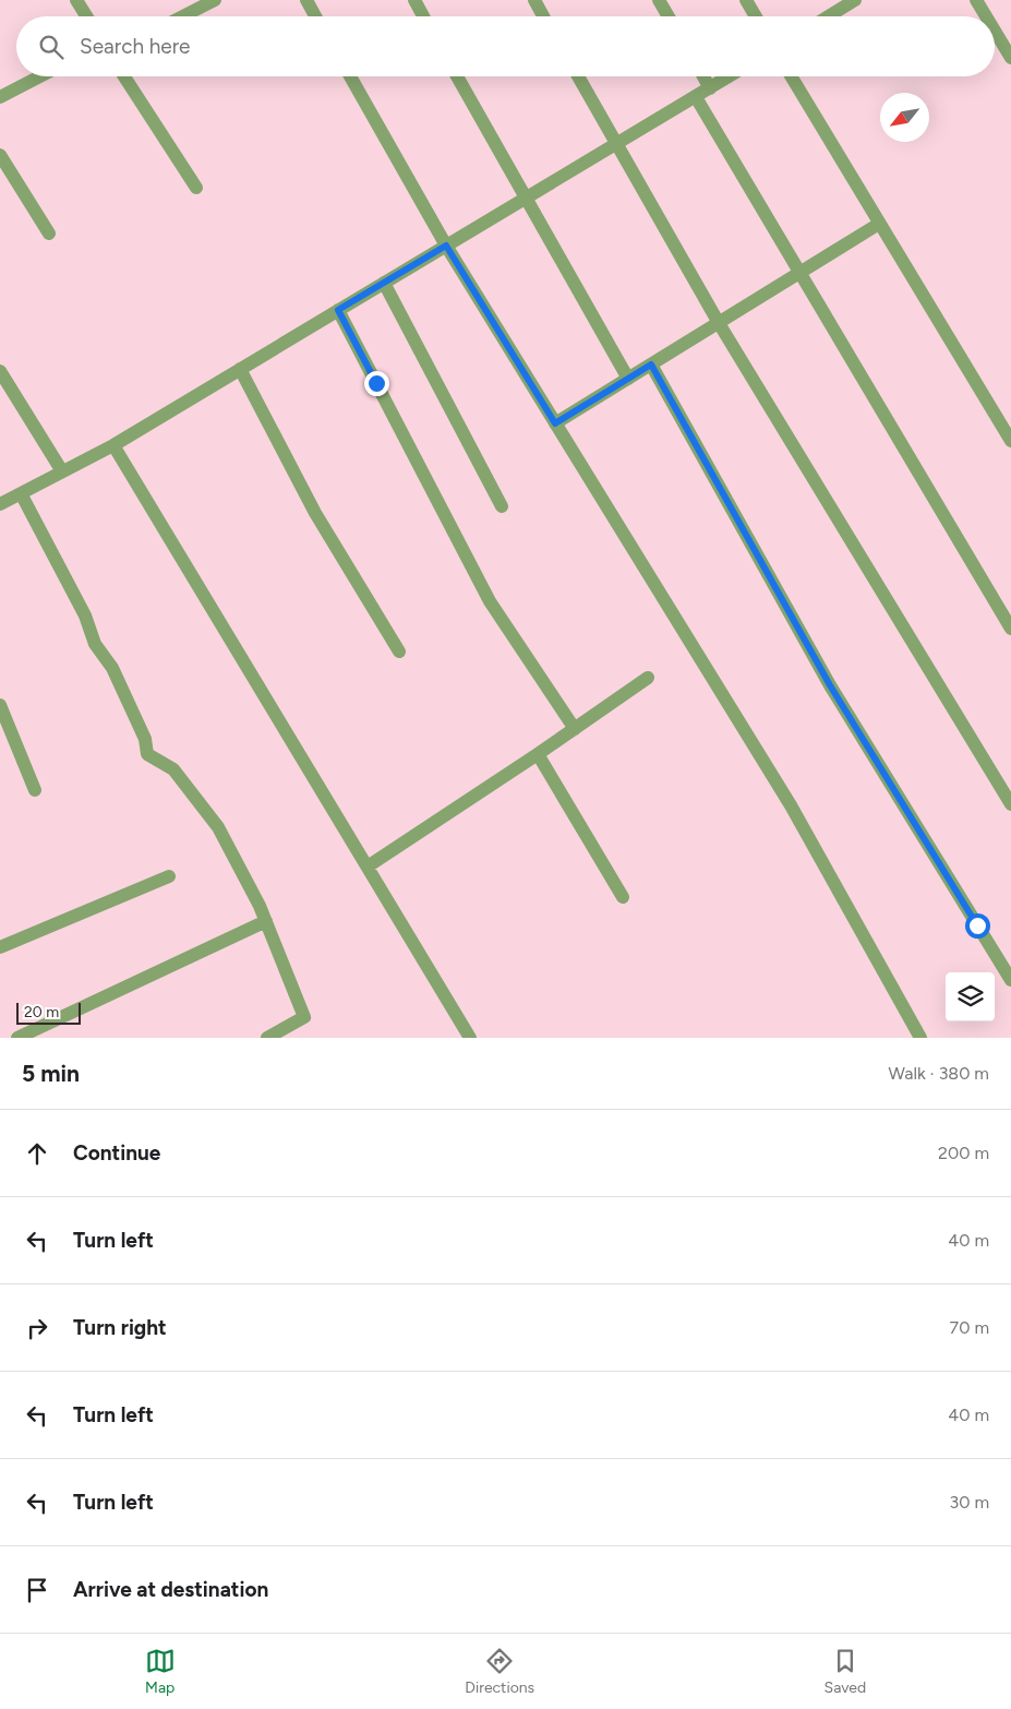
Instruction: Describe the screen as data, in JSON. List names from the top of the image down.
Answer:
{
  "scale_bar": "20 m",
  "north": "bottom left",
  "page": {
    "search": "Search here",
    "scale": "20 m",
    "heading": ["5 min", "Walk · 380 m"],
    "list": [
      ["Continue", "200 m"],
      ["Turn left", "40 m"],
      ["Turn right", "70 m"],
      ["Turn left", "40 m"],
      ["Turn left", "30 m"],
      "Arrive at destination"
    ],
    "nav": ["Map", "Directions", "Saved"]
  }
}
